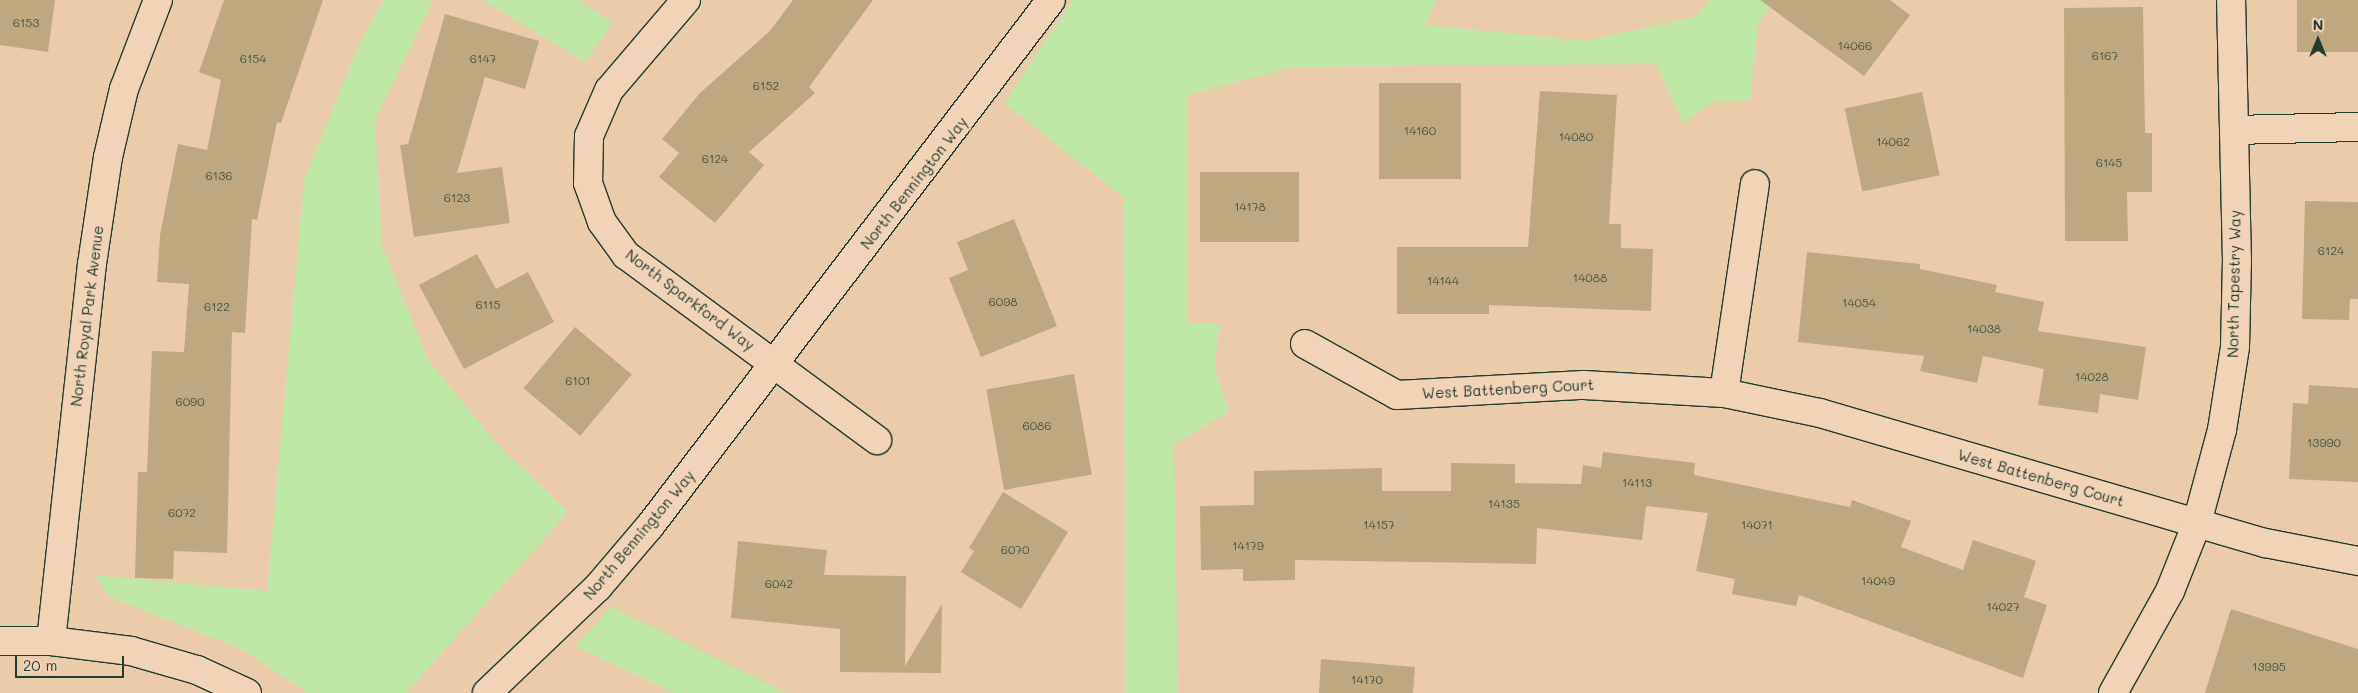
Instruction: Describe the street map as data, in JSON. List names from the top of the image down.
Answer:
{
  "streets": {
    "street": [
      "North Bennington Way",
      "North Tapestry Way",
      "North Sparkford Way",
      "North Royal Park Avenue",
      "West Battenberg Court"
    ]
  },
  "crossings": [
    ["North Bennington Way", "North Sparkford Way"],
    ["North Tapestry Way", "West Battenberg Court"]
  ],
  "house_numbers": [
    "6153",
    "14066",
    "6167",
    "6154",
    "6147",
    "6152",
    "14160",
    "14080",
    "14062",
    "6124",
    "6145",
    "6136",
    "6123",
    "14178",
    "6124",
    "14088",
    "14144",
    "6098",
    "14054",
    "6115",
    "6122",
    "14038",
    "14028",
    "6101",
    "6090",
    "6086",
    "13990",
    "14113",
    "14135",
    "6072",
    "14157",
    "14071",
    "14179",
    "6070",
    "14049",
    "6042",
    "14027",
    "13995",
    "14170"
  ],
  "scale_bar": "20 m",
  "north": "top"
}
